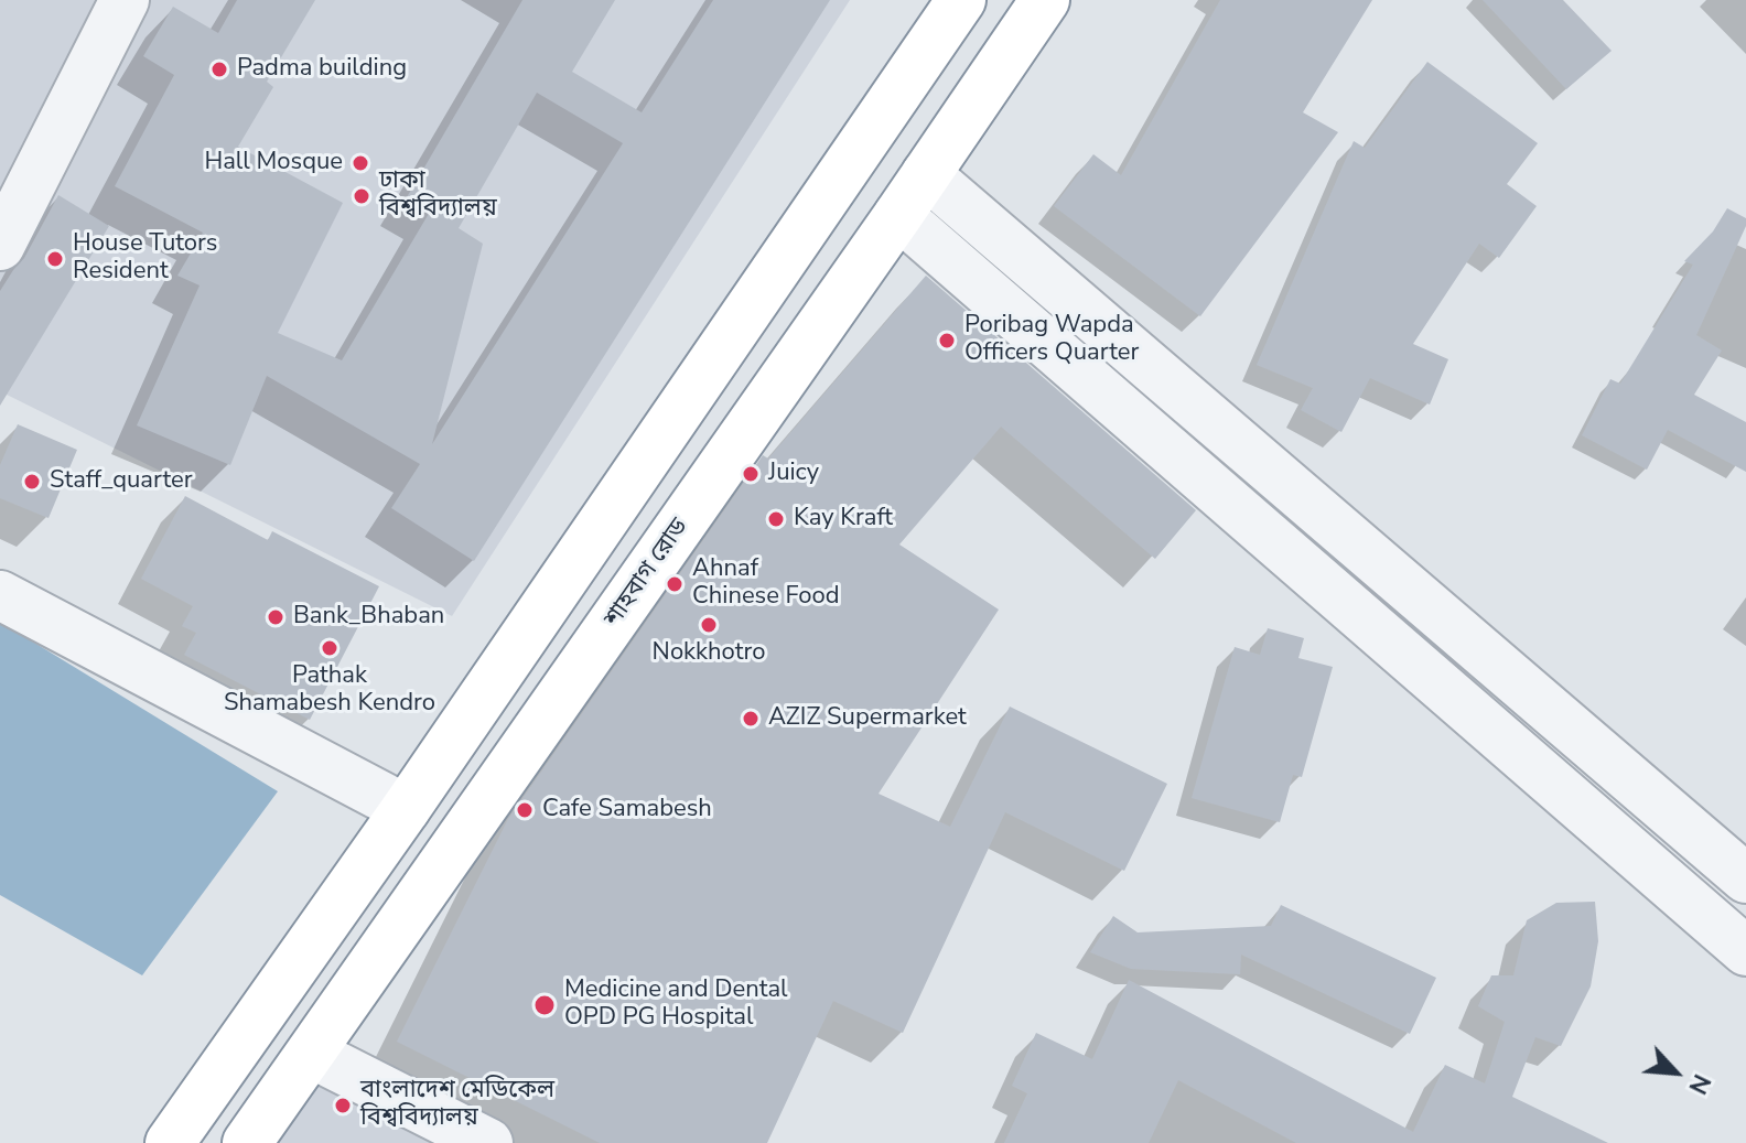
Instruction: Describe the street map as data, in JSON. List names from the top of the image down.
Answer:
{
  "streets": {
    "highway": ["শাহবাগ রোড"]
  },
  "places": [
    "Padma building",
    "Hall Mosque",
    "ঢাকা বিশ্ববিদ্যালয়",
    "House Tutors Resident",
    "Poribag Wapda Officers Quarter",
    "Juicy",
    "Staff_quarter",
    "Kay Kraft",
    "Ahnaf Chinese Food",
    "Bank_Bhaban",
    "Nokkhotro",
    "Pathak Shamabesh Kendro",
    "AZIZ Supermarket",
    "Cafe Samabesh",
    "Medicine and Dental OPD PG Hospital",
    "বাংলাদেশ মেডিকেল বিশ্ববিদ্যালয়"
  ],
  "north": "bottom right"
}
